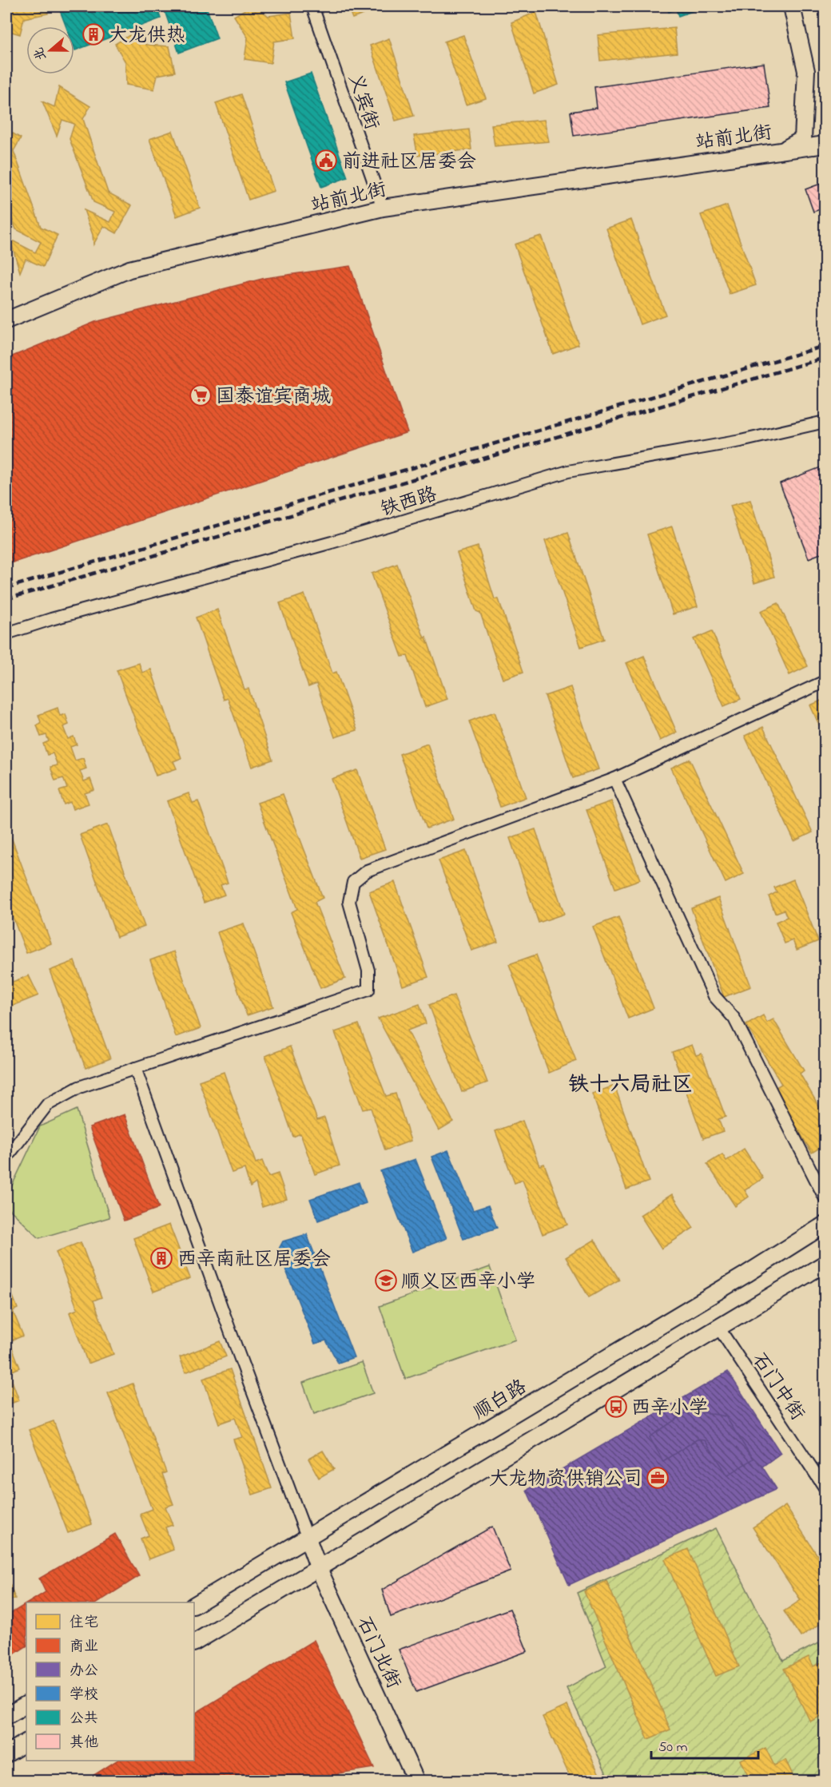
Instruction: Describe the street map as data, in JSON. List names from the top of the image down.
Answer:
{
  "streets": {
    "main road": ["站前北街", "顺白路", "石门北街"],
    "street": ["义宾街", "铁西路", "石门中街"]
  },
  "crossings": [
    ["义宾街", "站前北街"],
    ["顺白路", "石门北街"]
  ],
  "districts": ["铁十六局社区"],
  "places": {
    "building": ["大龙供热", "西辛南社区居委会"],
    "public building": ["前进社区居委会"],
    "supermarket": ["国泰谊宾商城"],
    "school or university": ["顺义区西辛小学"],
    "bus stop": ["西辛小学"],
    "office": ["大龙物资供销公司"]
  },
  "legend": [
    "住宅",
    "商业",
    "办公",
    "学校",
    "公共",
    "其他"
  ],
  "scale_bar": "50 m",
  "north": "left"
}
